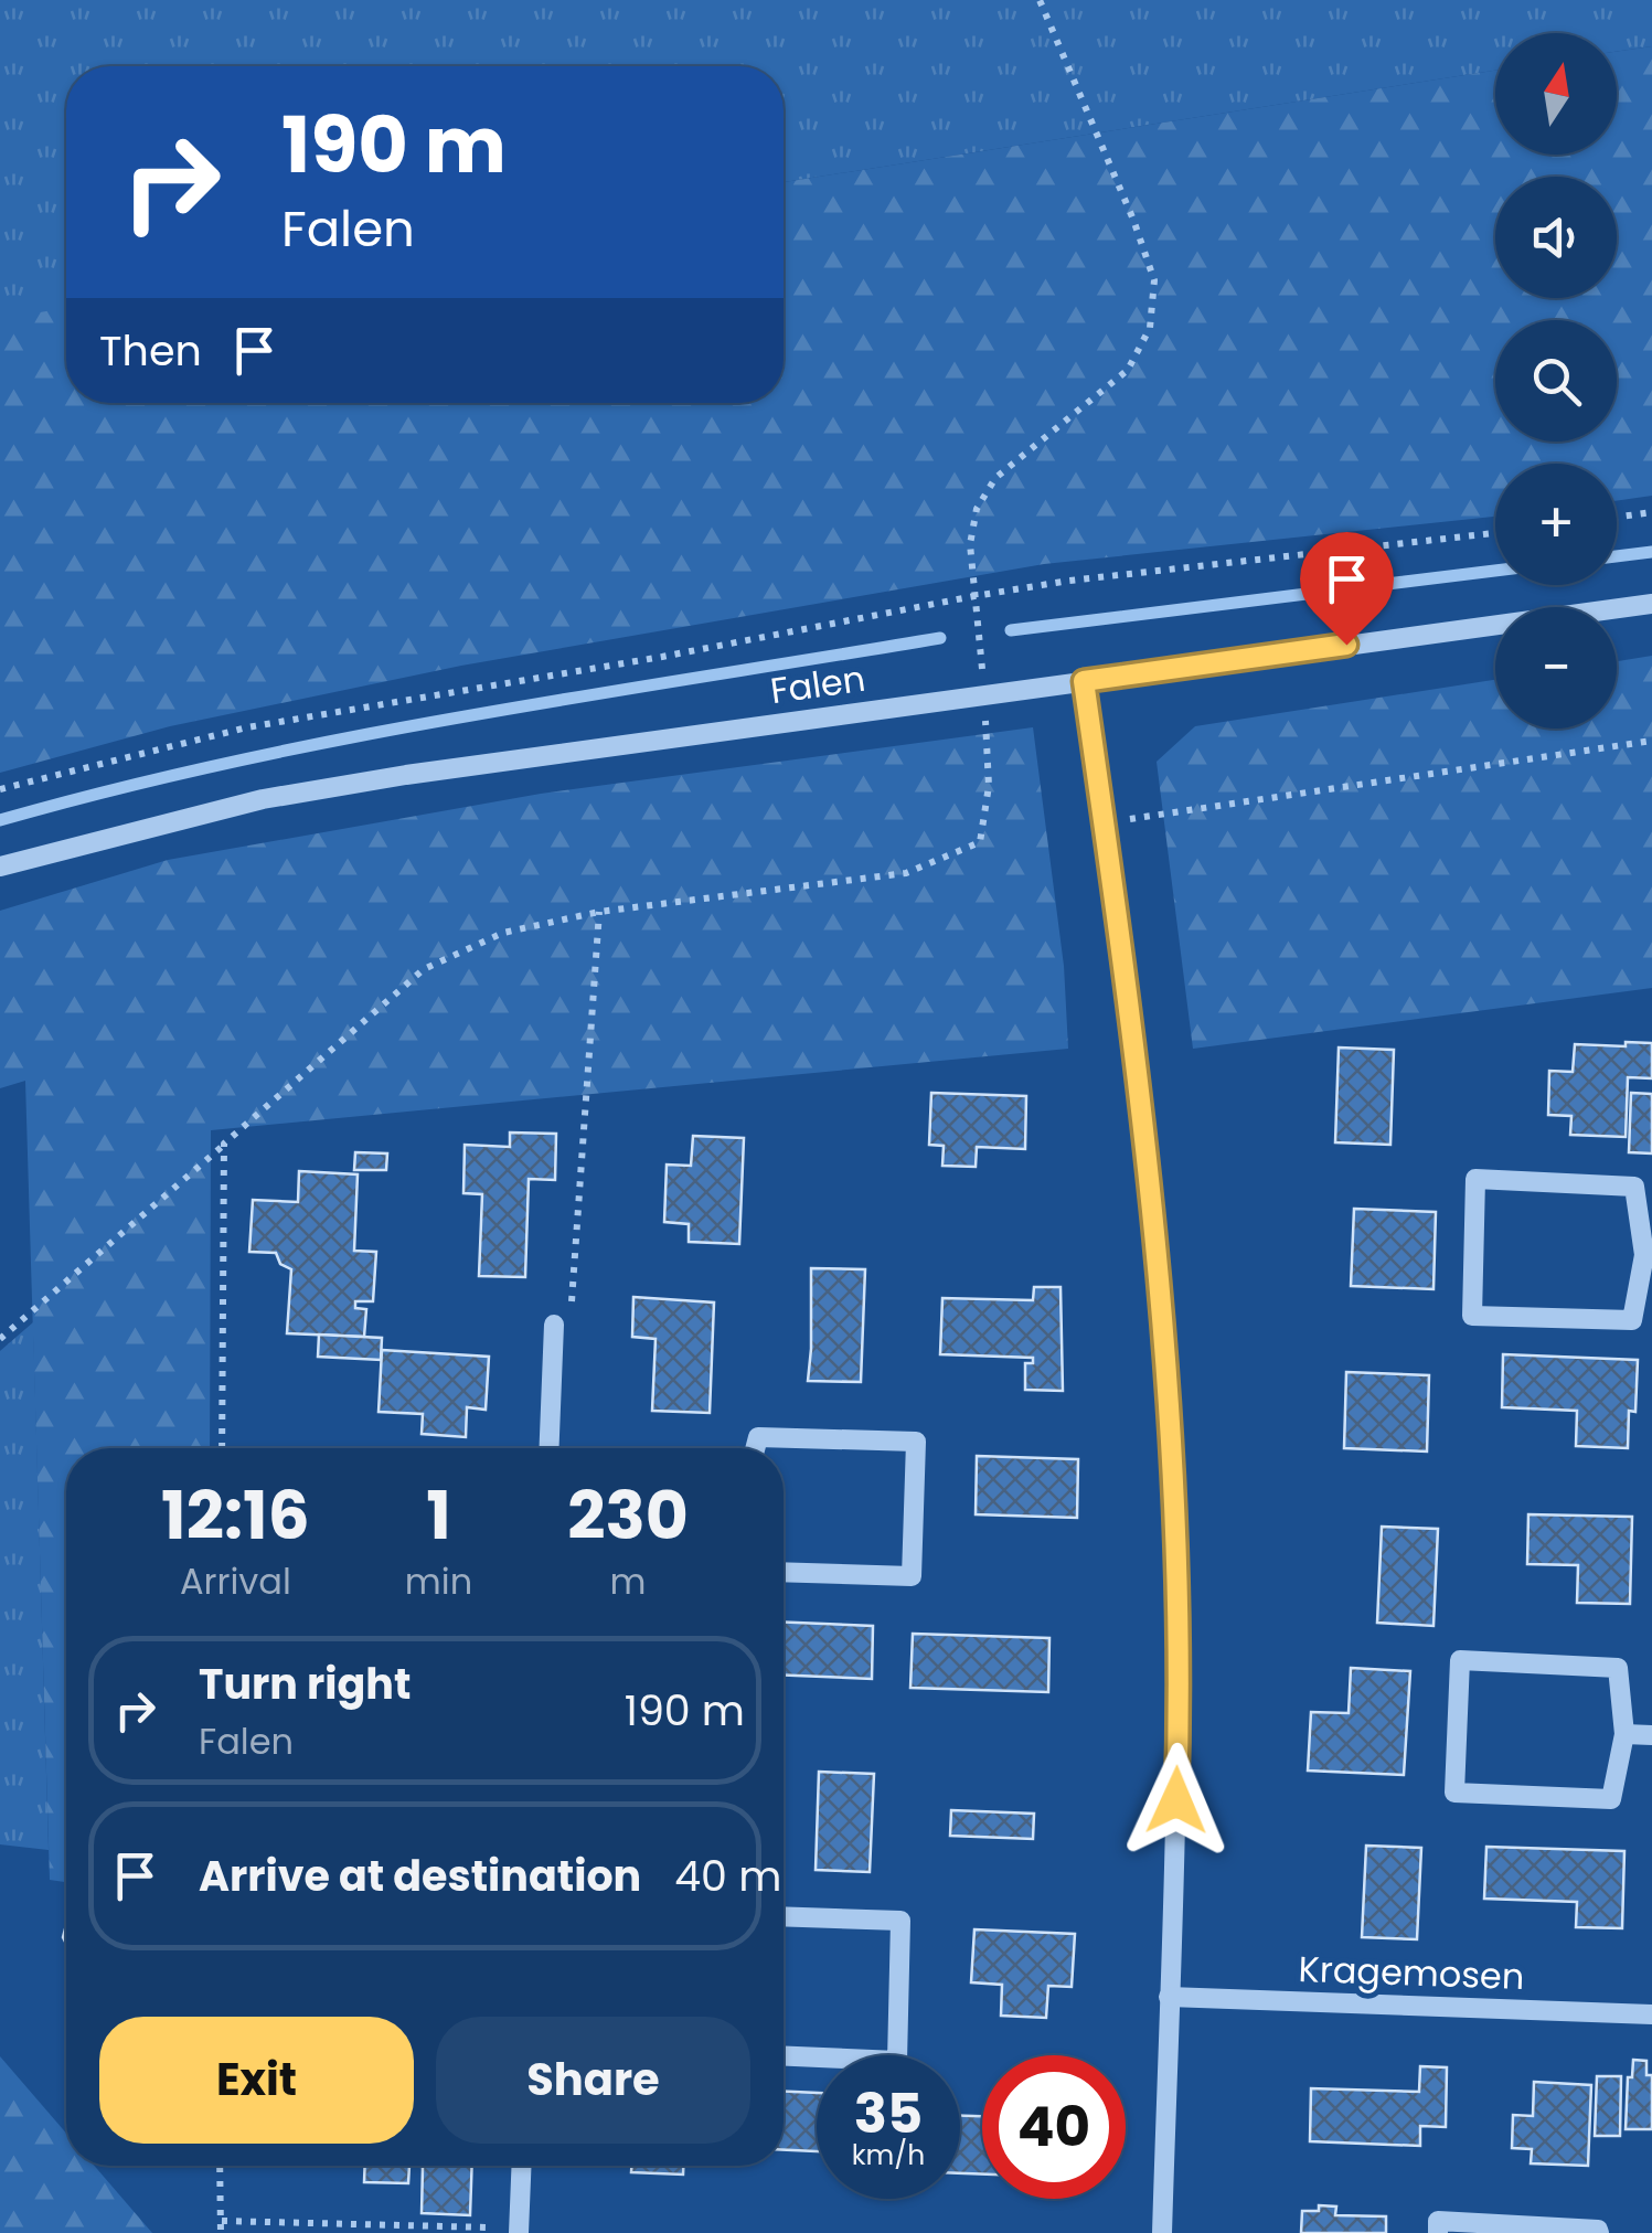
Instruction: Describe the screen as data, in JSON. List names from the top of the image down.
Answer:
{
  "streets": {
    "street": ["Falen", "Kragemosen"]
  },
  "north": "top",
  "page": {
    "map_buttons": ["+", "−"],
    "turn": ["190 m", "Falen"],
    "then": "Then",
    "eta": [
      "12:16",
      "Arrival",
      "1",
      "min",
      "230",
      "m"
    ],
    "list": [
      {
        "name": "Turn right",
        "note": "Falen",
        "value": "190 m"
      },
      {
        "name": "Arrive at destination",
        "value": "40 m"
      }
    ],
    "buttons": ["Exit", "Share"],
    "speed": "35 km/h",
    "limit": "40"
  }
}
